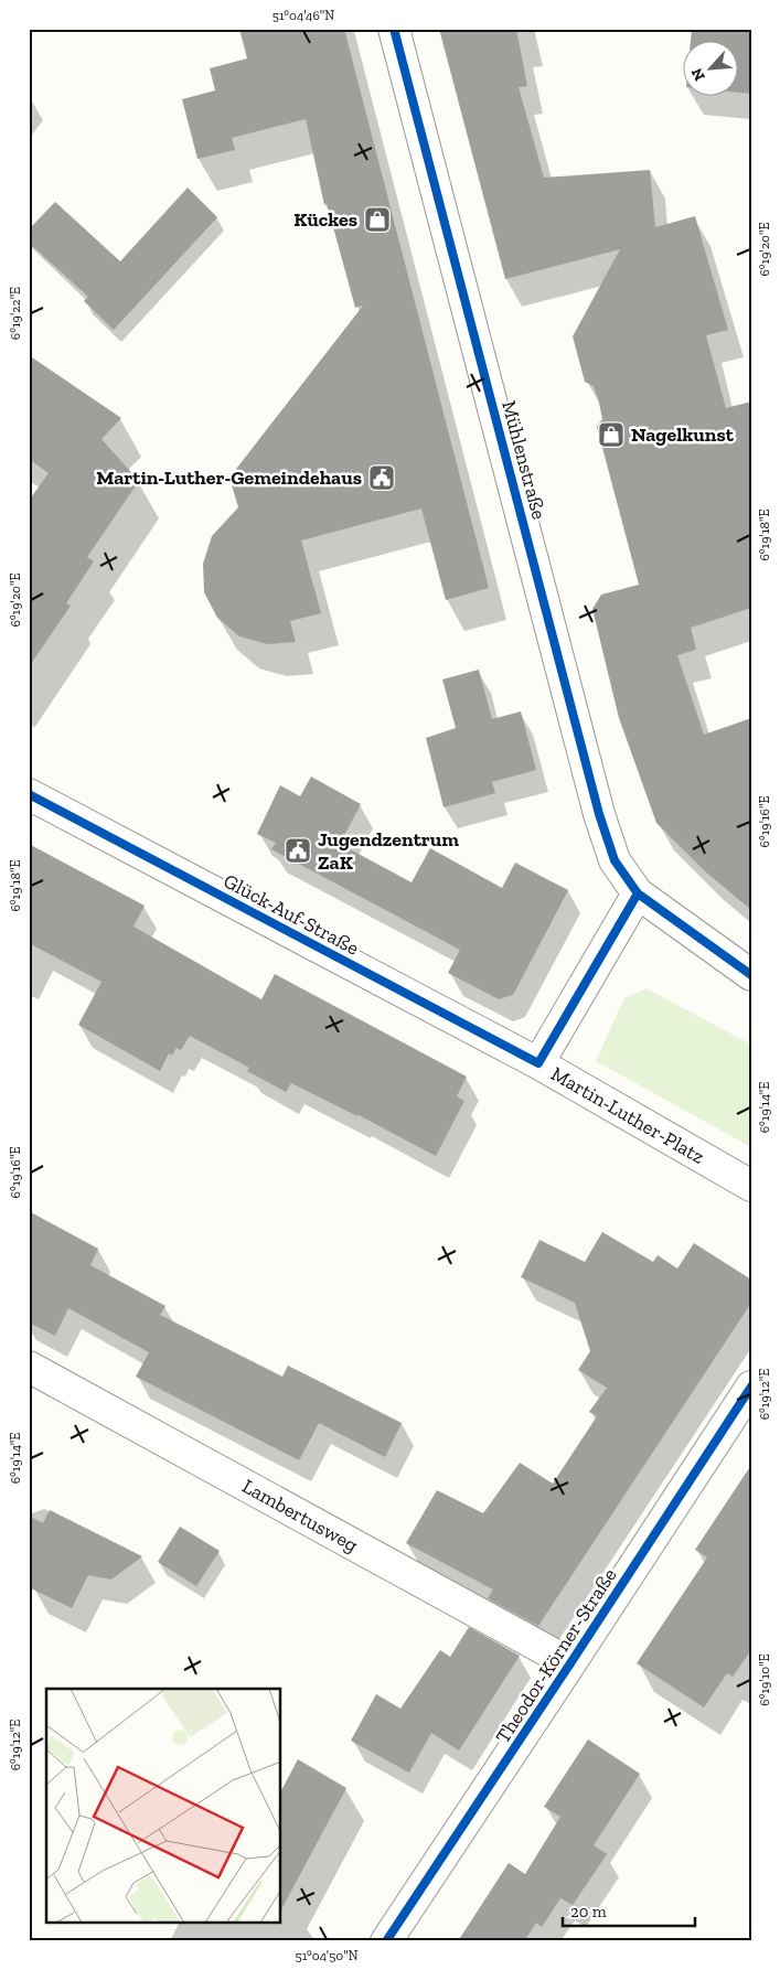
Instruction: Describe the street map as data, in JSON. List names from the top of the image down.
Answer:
{
  "streets": {
    "street": [
      "Mühlenstraße",
      "Glück-Auf-Straße",
      "Martin-Luther-Platz",
      "Lambertusweg",
      "Theodor-Körner-Straße"
    ]
  },
  "crossings": [
    ["Mühlenstraße", "Martin-Luther-Platz"],
    ["Glück-Auf-Straße", "Martin-Luther-Platz"],
    ["Lambertusweg", "Theodor-Körner-Straße"]
  ],
  "places": {
    "shop": ["Kückes", "Nagelkunst"],
    "public building": ["Martin-Luther-Gemeindehaus", "Jugendzentrum ZaK"]
  },
  "scale_bar": "20 m",
  "north": "bottom left",
  "coordinates": [
    "51°04'46\"N",
    "6°19'20\"E",
    "6°19'22\"E",
    "6°19'18\"E",
    "6°19'16\"E",
    "6°19'14\"E",
    "6°19'12\"E",
    "6°19'10\"E",
    "51°04'50\"N"
  ]
}
